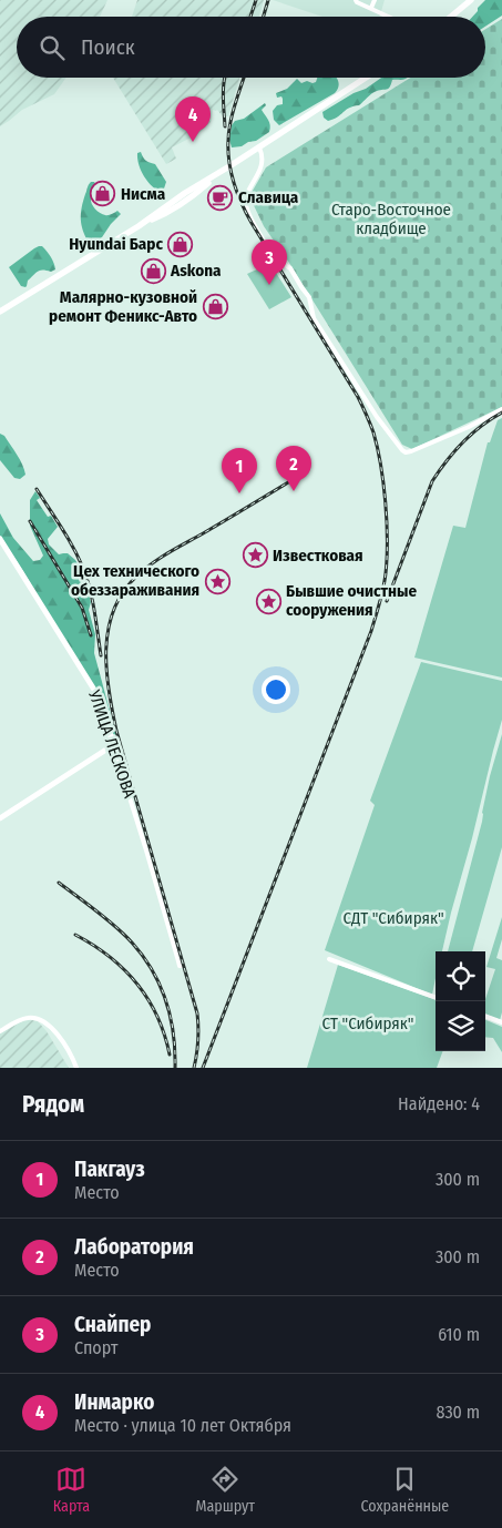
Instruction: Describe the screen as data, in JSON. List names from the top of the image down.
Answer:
{
  "streets": {
    "main road": ["УЛИЦА ЛЕСКОВА"]
  },
  "parks": ["Старо-Восточное кладбище", "СДТ \"Сибиряк\"", "СТ \"Сибиряк\""],
  "places": {
    "shop": [
      "Нисма",
      "Hyundai Барс",
      "Askona",
      "Малярно-кузовной ремонт Феникс-Авто"
    ],
    "cafe": ["Славица"],
    "place": ["Известковая", "Цех технического обеззараживания", "Бывшие очистные сооружения"]
  },
  "page": {
    "search": "Поиск",
    "pins": [
      "4",
      "3",
      "2",
      "1"
    ],
    "heading": ["Рядом", "Найдено: 4"],
    "list": [
      {
        "mark": "1",
        "name": "Пакгауз",
        "note": "Место",
        "value": "300 m"
      },
      {
        "mark": "2",
        "name": "Лаборатория",
        "note": "Место",
        "value": "300 m"
      },
      {
        "mark": "3",
        "name": "Снайпер",
        "note": "Спорт",
        "value": "610 m"
      },
      {
        "mark": "4",
        "name": "Инмарко",
        "note": "Место · улица 10 лет Октября",
        "value": "830 m"
      }
    ],
    "nav": ["Карта", "Маршрут", "Сохранённые"]
  }
}
